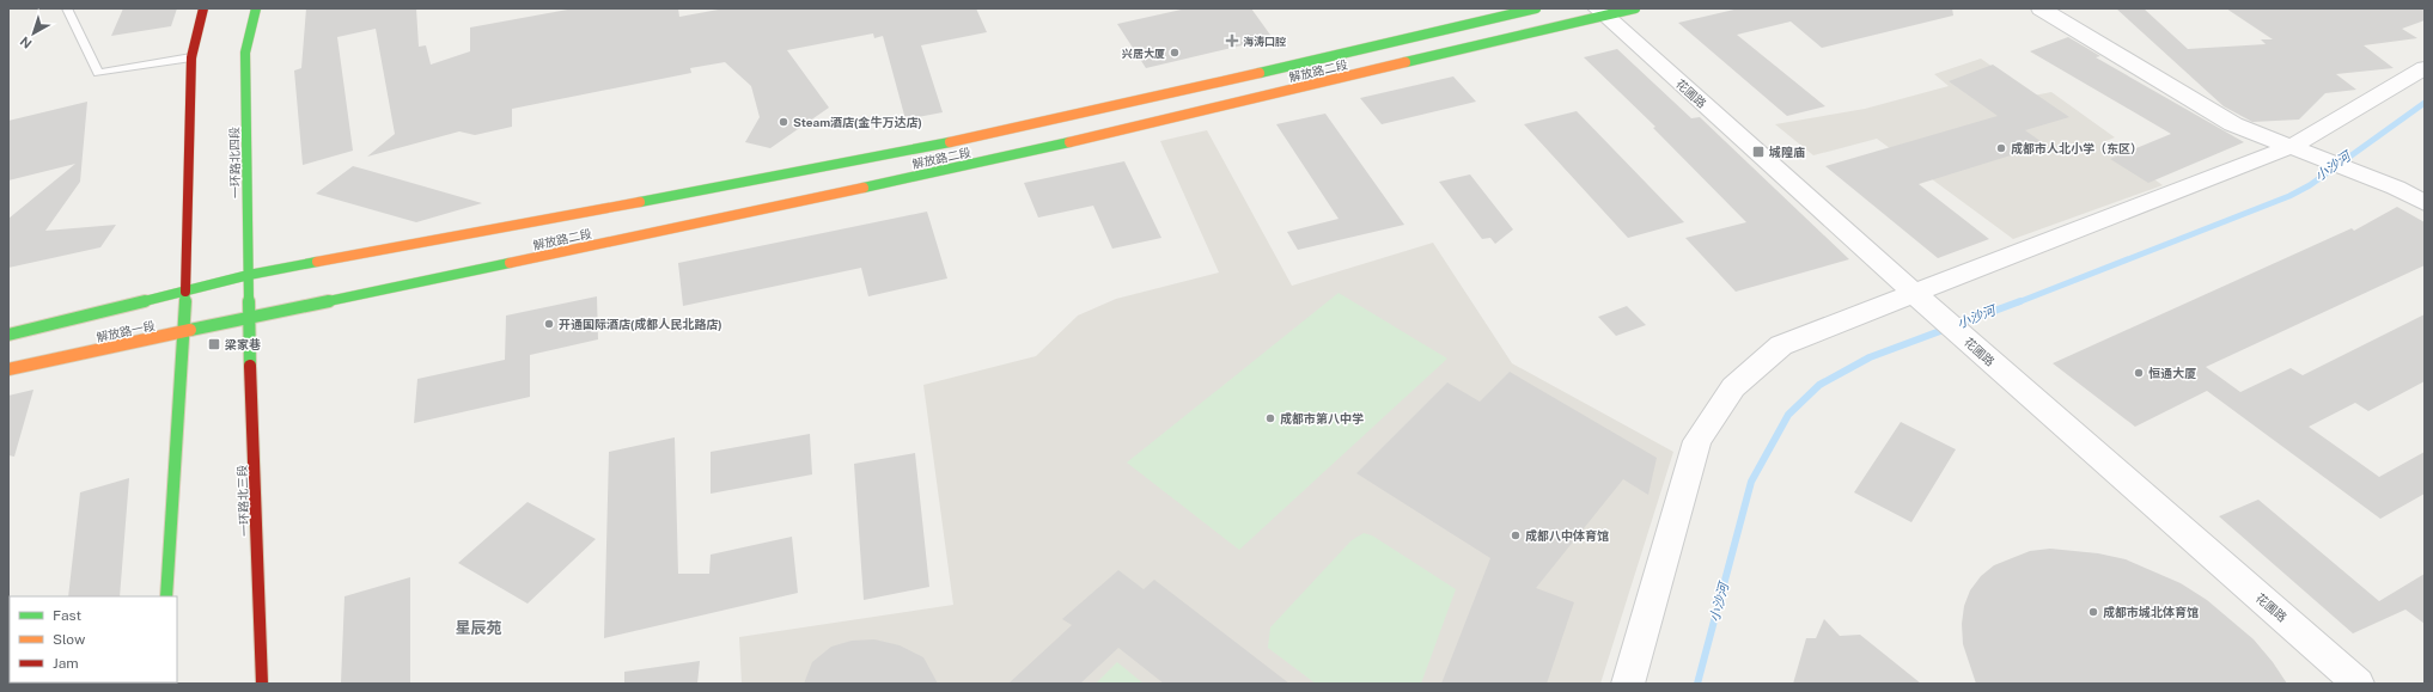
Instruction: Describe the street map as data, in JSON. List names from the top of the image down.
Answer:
{
  "streets": {
    "main road": [
      "解放路二段",
      "一环路北四段",
      "解放路一段",
      "一环路北三段"
    ],
    "street": ["花圃路"]
  },
  "crossings": [
    ["解放路二段", "花圃路"],
    ["解放路二段", "一环路北四段"],
    ["解放路二段", "解放路一段"],
    ["解放路二段", "一环路北三段"],
    ["一环路北四段", "解放路一段"],
    ["一环路北四段", "一环路北三段"],
    ["解放路一段", "一环路北三段"]
  ],
  "districts": ["星辰苑"],
  "water": ["小沙河"],
  "places": {
    "health": ["海涛口腔"],
    "other": [
      "兴居大厦",
      "Steam酒店(金牛万达店)",
      "成都市人北小学（东区）",
      "开通国际酒店(成都人民北路店)",
      "恒通大厦",
      "成都市第八中学",
      "成都八中体育馆",
      "成都市城北体育馆"
    ],
    "transit": ["城隍庙", "梁家巷"]
  },
  "legend": ["Fast", "Slow", "Jam"],
  "north": "bottom left"
}
